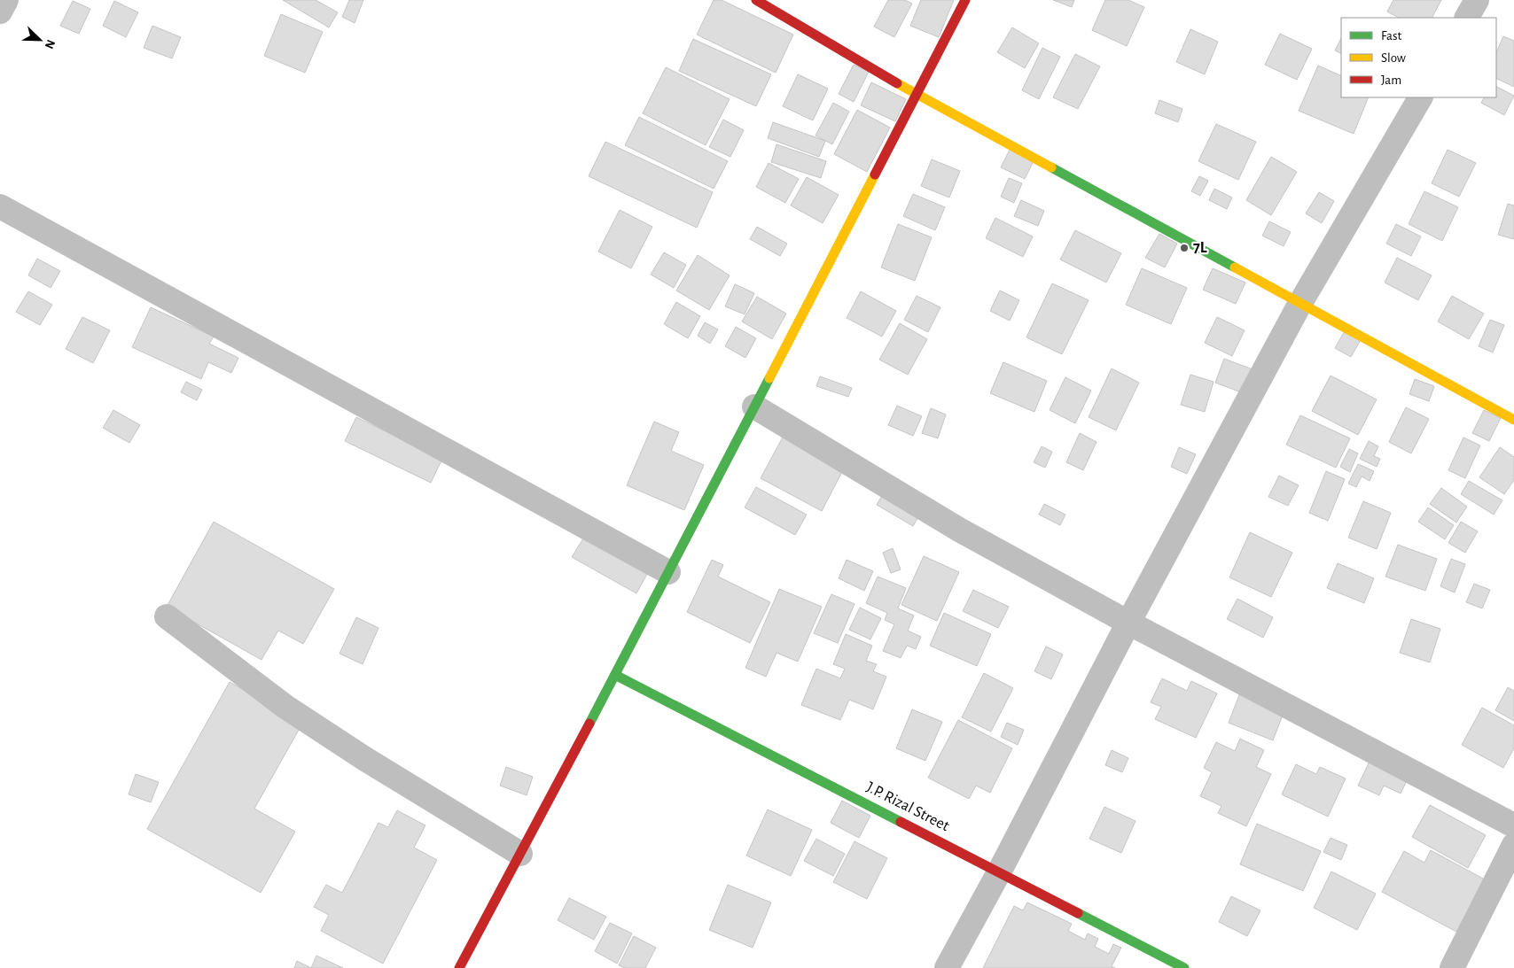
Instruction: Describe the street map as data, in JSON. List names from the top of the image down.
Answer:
{
  "streets": {
    "main road": ["J.P. Rizal Street"]
  },
  "places": ["7L"],
  "legend": ["Fast", "Slow", "Jam"],
  "north": "bottom right"
}
